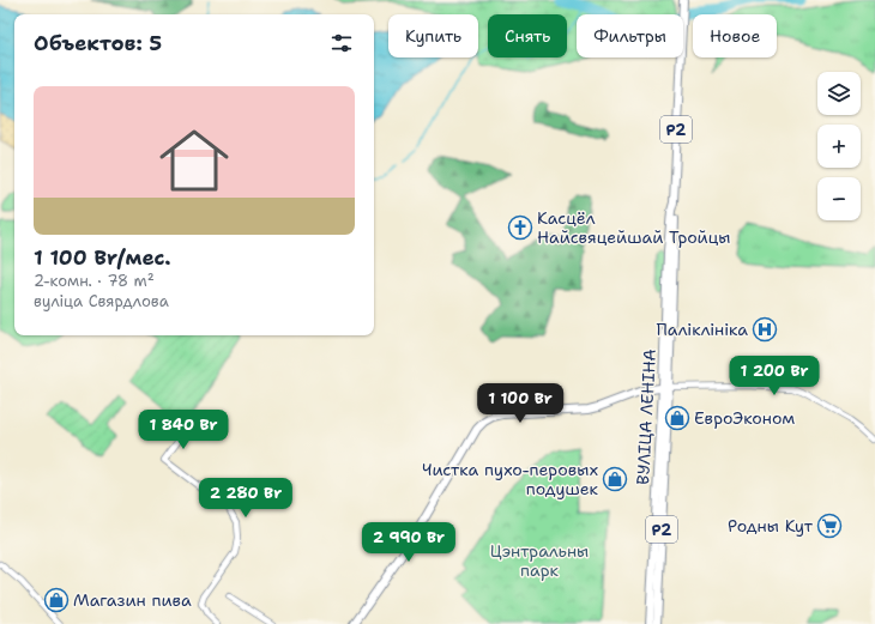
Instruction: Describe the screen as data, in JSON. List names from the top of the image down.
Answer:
{
  "streets": {
    "main road": ["Р2", "ВУЛІЦА ЛЕНІНА"]
  },
  "parks": ["Цэнтральны парк"],
  "places": {
    "church": ["Касцёл Найсвяцейшай Тройцы"],
    "hospital": ["Паліклініка"],
    "shop": ["ЕвроЭконом", "Чистка пухо-перовых подушек", "Магазин пива"],
    "supermarket": ["Родны Кут"]
  },
  "page": {
    "chip": [
      "Купить",
      "Снять",
      "Фильтры",
      "Новое"
    ],
    "heading": "Объектов: 5",
    "map_buttons": ["+", "−"],
    "list": [
      {
        "name": "1 100 Br/мес.",
        "note": "2-комн. · 78 m² · вуліца Свярдлова"
      }
    ],
    "price": [
      "1 200 Br",
      "1 100 Br",
      "1 840 Br",
      "2 280 Br",
      "2 990 Br"
    ]
  }
}
